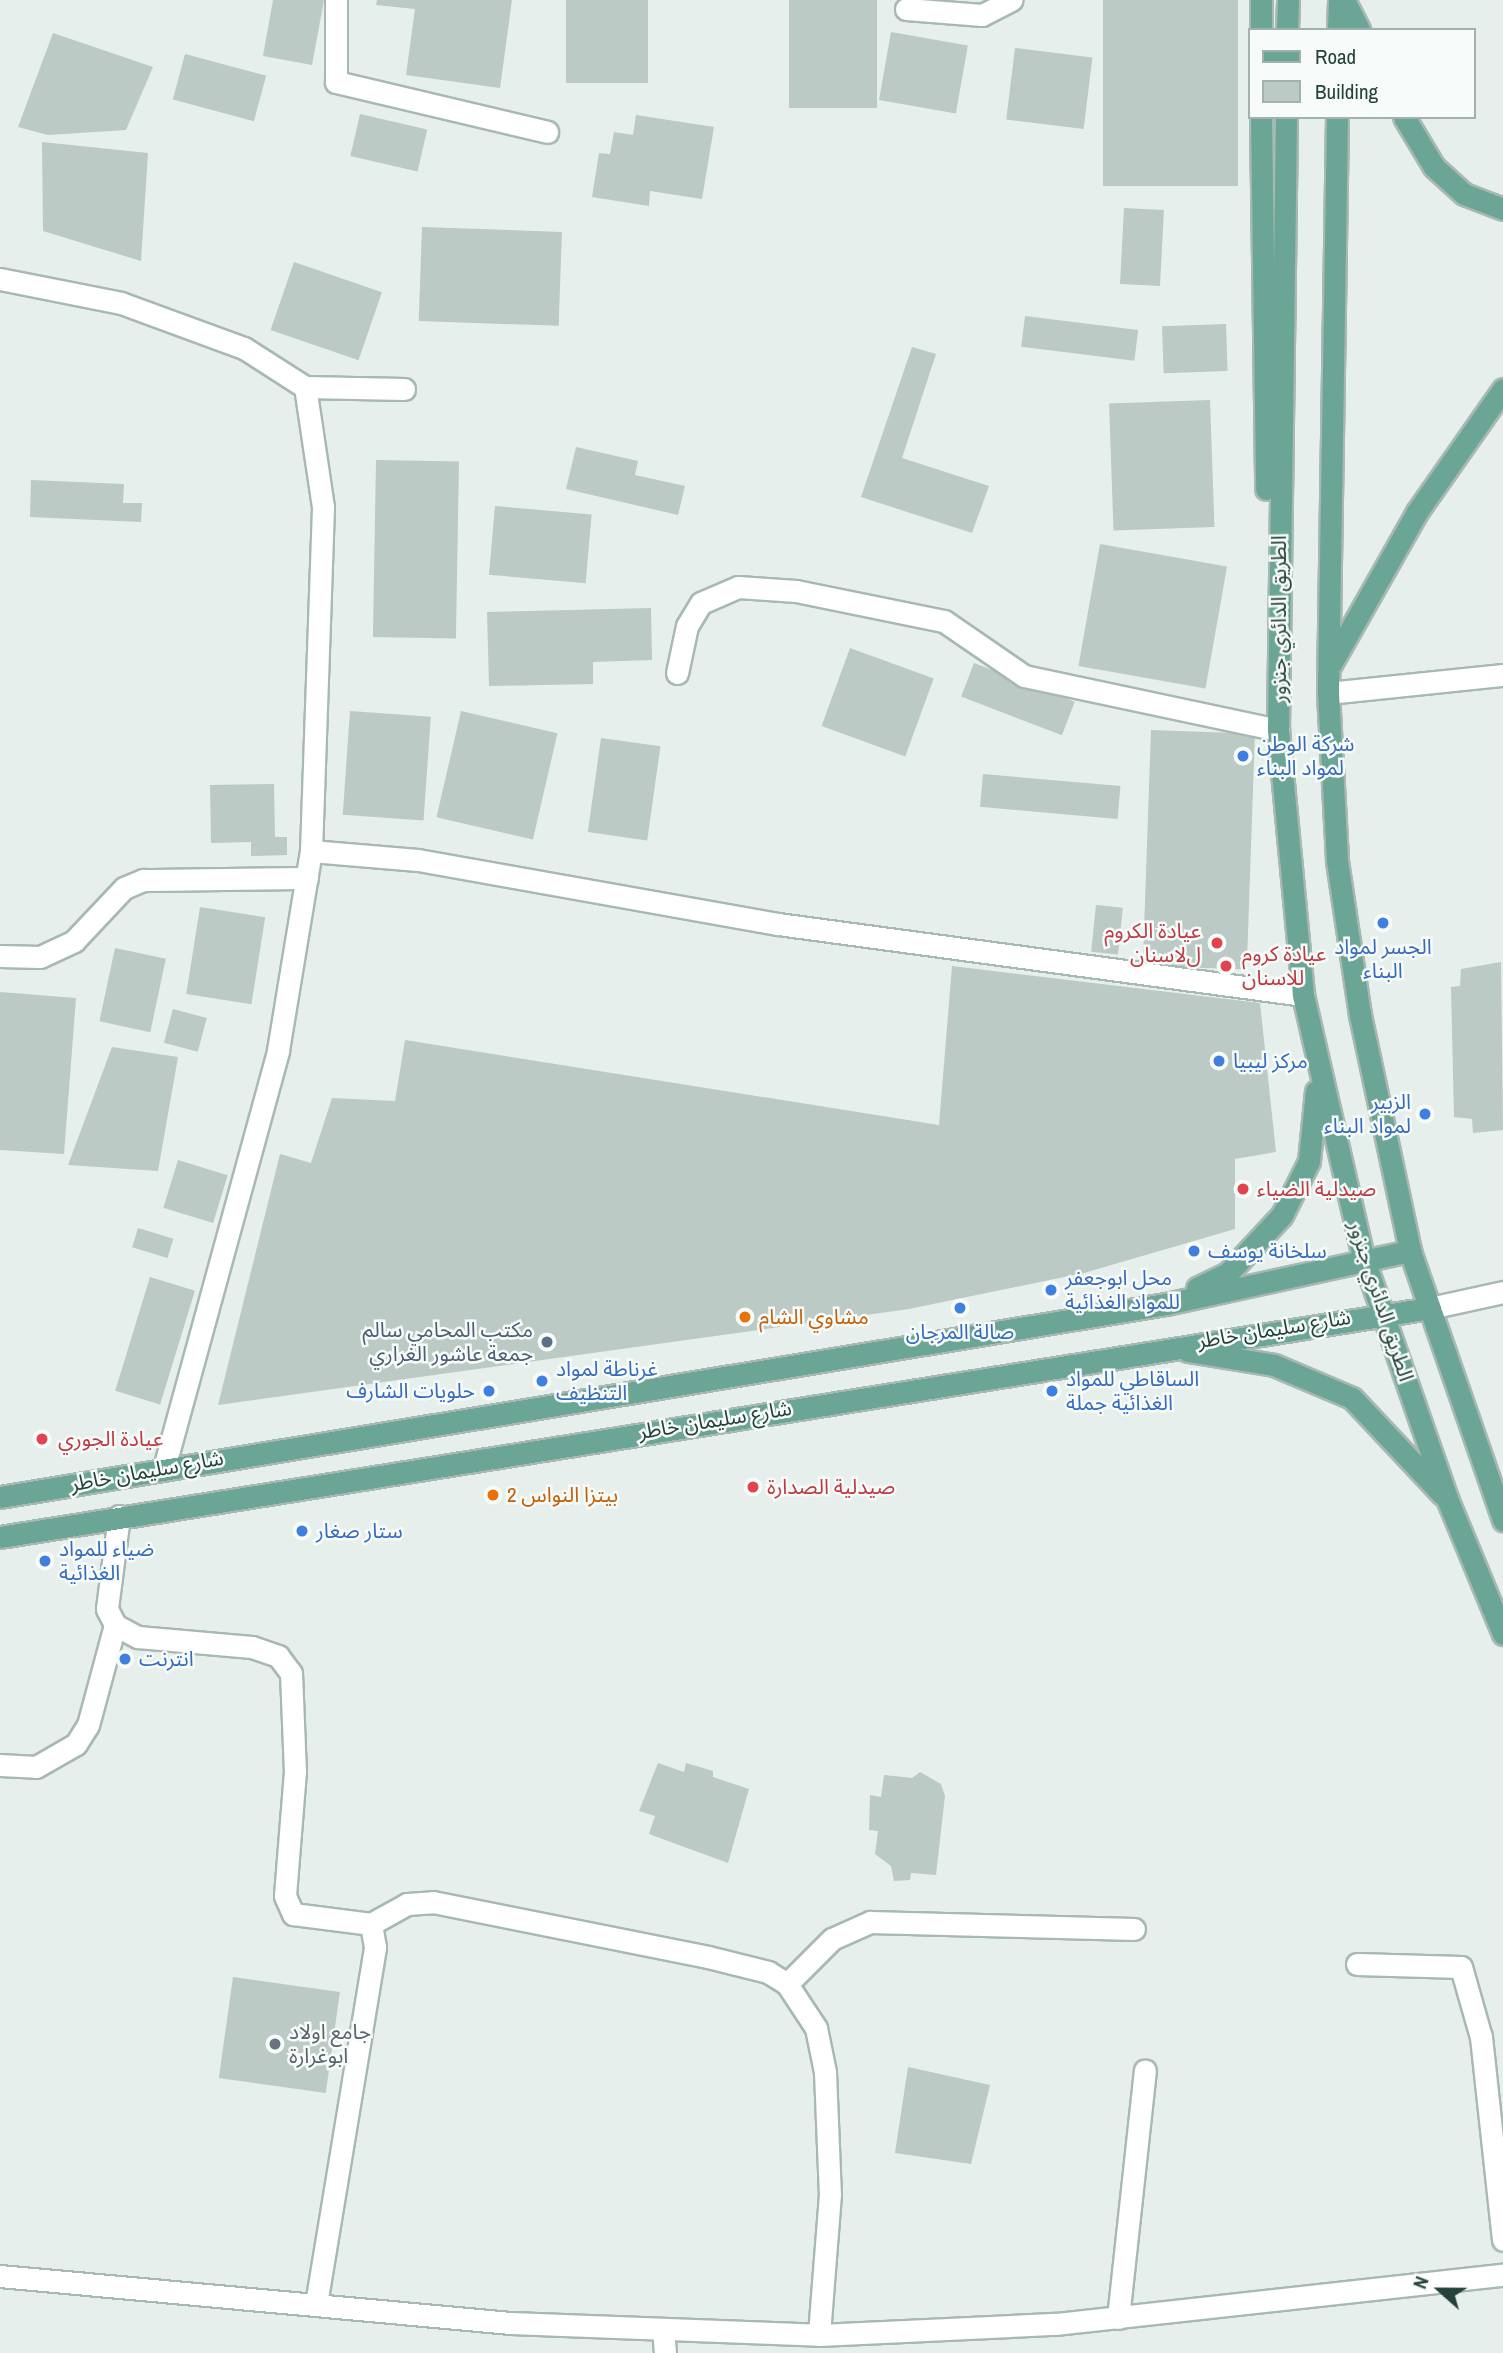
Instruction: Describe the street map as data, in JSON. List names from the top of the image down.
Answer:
{
  "streets": {
    "main road": ["الطريق الدائري جنزور", "شارع سليمان خاطر"]
  },
  "crossings": [
    ["الطريق الدائري جنزور", "شارع سليمان خاطر"]
  ],
  "places": [
    "شركة الوطن لمواد البناء",
    "الجسر لمواد البناء",
    "عيادة الكروم لﻻسنان",
    "عيادة كروم للاسنان",
    "مركز ليبيا",
    "الزبير لمواد البناء",
    "صيدلية الضياء",
    "سلخانة يوسف",
    "محل ابوجعفر للمواد الغذائية",
    "صالة المرجان",
    "مشاوي الشام",
    "مكتب المحامي سالم جمعة عاشور الغراري",
    "غرناطة لمواد التنظيف",
    "حلويات الشارف",
    "الساقاطي للمواد الغذائية جملة",
    "عيادة الجوري",
    "صيدلية الصدارة",
    "بيتزا النواس 2",
    "ستار صغار",
    "ضياء للمواد الغذائية",
    "انترنت",
    "جامع اولاد ابوغرارة"
  ],
  "legend": ["Road", "Building"],
  "north": "left"
}
